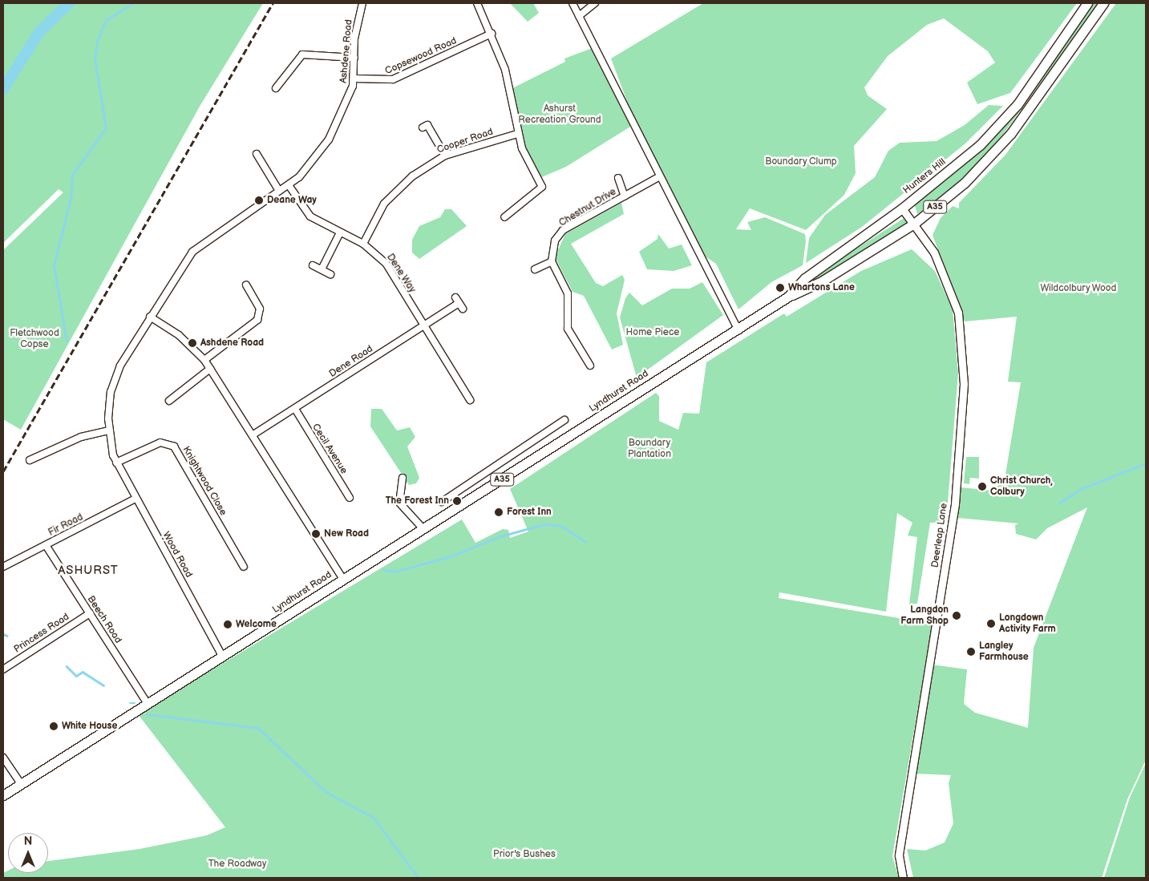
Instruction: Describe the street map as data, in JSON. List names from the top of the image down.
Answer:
{
  "streets": {
    "main road": ["Hunters Hill", "A35", "Lyndhurst Road"],
    "street": [
      "Ashdene Road",
      "Copsewood Road",
      "Cooper Road",
      "Chestnut Drive",
      "Dene Way",
      "Dene Road",
      "Cecil Avenue",
      "Knightwood Close",
      "Fir Road",
      "Deerleap Lane",
      "Wood Road",
      "Beech Road",
      "Princess Road"
    ]
  },
  "crossings": [
    ["Ashdene Road", "Copsewood Road"],
    ["Ashdene Road", "Dene Way"],
    ["Ashdene Road", "Knightwood Close"],
    ["Ashdene Road", "Wood Road"],
    ["Cooper Road", "Dene Way"],
    ["Hunters Hill", "A35"],
    ["Hunters Hill", "Lyndhurst Road"],
    ["Hunters Hill", "Deerleap Lane"],
    ["A35", "Deerleap Lane"],
    ["Dene Way", "Dene Road"],
    ["Dene Road", "Cecil Avenue"],
    ["Lyndhurst Road", "Wood Road"],
    ["Lyndhurst Road", "Beech Road"],
    ["Knightwood Close", "Wood Road"],
    ["Fir Road", "Wood Road"],
    ["Fir Road", "Beech Road"],
    ["Beech Road", "Princess Road"]
  ],
  "districts": ["ASHURST"],
  "parks": [
    "Ashurst Recreation Ground",
    "Boundary Clump",
    "Wildcolbury Wood",
    "Home Piece",
    "Fletchwood Copse",
    "Boundary Plantation",
    "Prior's Bushes",
    "The Roadway"
  ],
  "places": [
    "Deane Way",
    "Whartons Lane",
    "Ashdene Road",
    "Christ Church, Colbury",
    "The Forest Inn",
    "Forest Inn",
    "New Road",
    "Langdon Farm Shop",
    "Longdown Activity Farm",
    "Welcome",
    "Langley Farmhouse",
    "White House"
  ],
  "north": "top"
}
